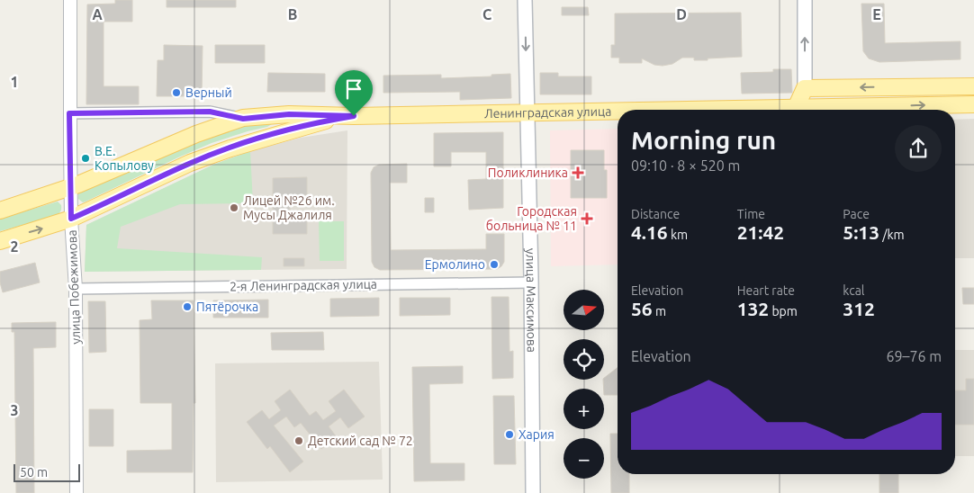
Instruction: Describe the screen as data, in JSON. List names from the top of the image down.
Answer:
{
  "streets": {
    "main road": ["Ленинградская улица", "улица Максимова"],
    "street": ["2-я Ленинградская улица", "улица Побежимова"]
  },
  "crossings": [
    ["Ленинградская улица", "улица Побежимова"],
    ["Ленинградская улица", "улица Максимова"],
    ["2-я Ленинградская улица", "улица Побежимова"],
    ["2-я Ленинградская улица", "улица Максимова"]
  ],
  "places": {
    "other": [
      "Верный",
      "В.Е. Копылову",
      "Лицей №26 им. Мусы Джалиля",
      "Ермолино",
      "Пятёрочка",
      "Хария",
      "Детский сад № 72"
    ],
    "health": ["Поликлиника", "Городская больница № 11"]
  },
  "scale_bar": "50 m",
  "north": "right",
  "page": {
    "heading": ["Morning run", "09:10 · 8 × 520 m"],
    "stats": [
      ["Distance", "4.16 km"],
      ["Time", "21:42"],
      ["Pace", "5:13 /km"],
      ["Elevation", "56 m"],
      ["Heart rate", "132 bpm"],
      ["kcal", "312"]
    ],
    "map_buttons": ["+", "−"],
    "chart": ["Elevation", "69–76 m"],
    "scale": "50 m"
  },
  "grid": {
    "columns": [
      "A",
      "B",
      "C",
      "D",
      "E"
    ],
    "rows": ["1", "2", "3"]
  }
}
